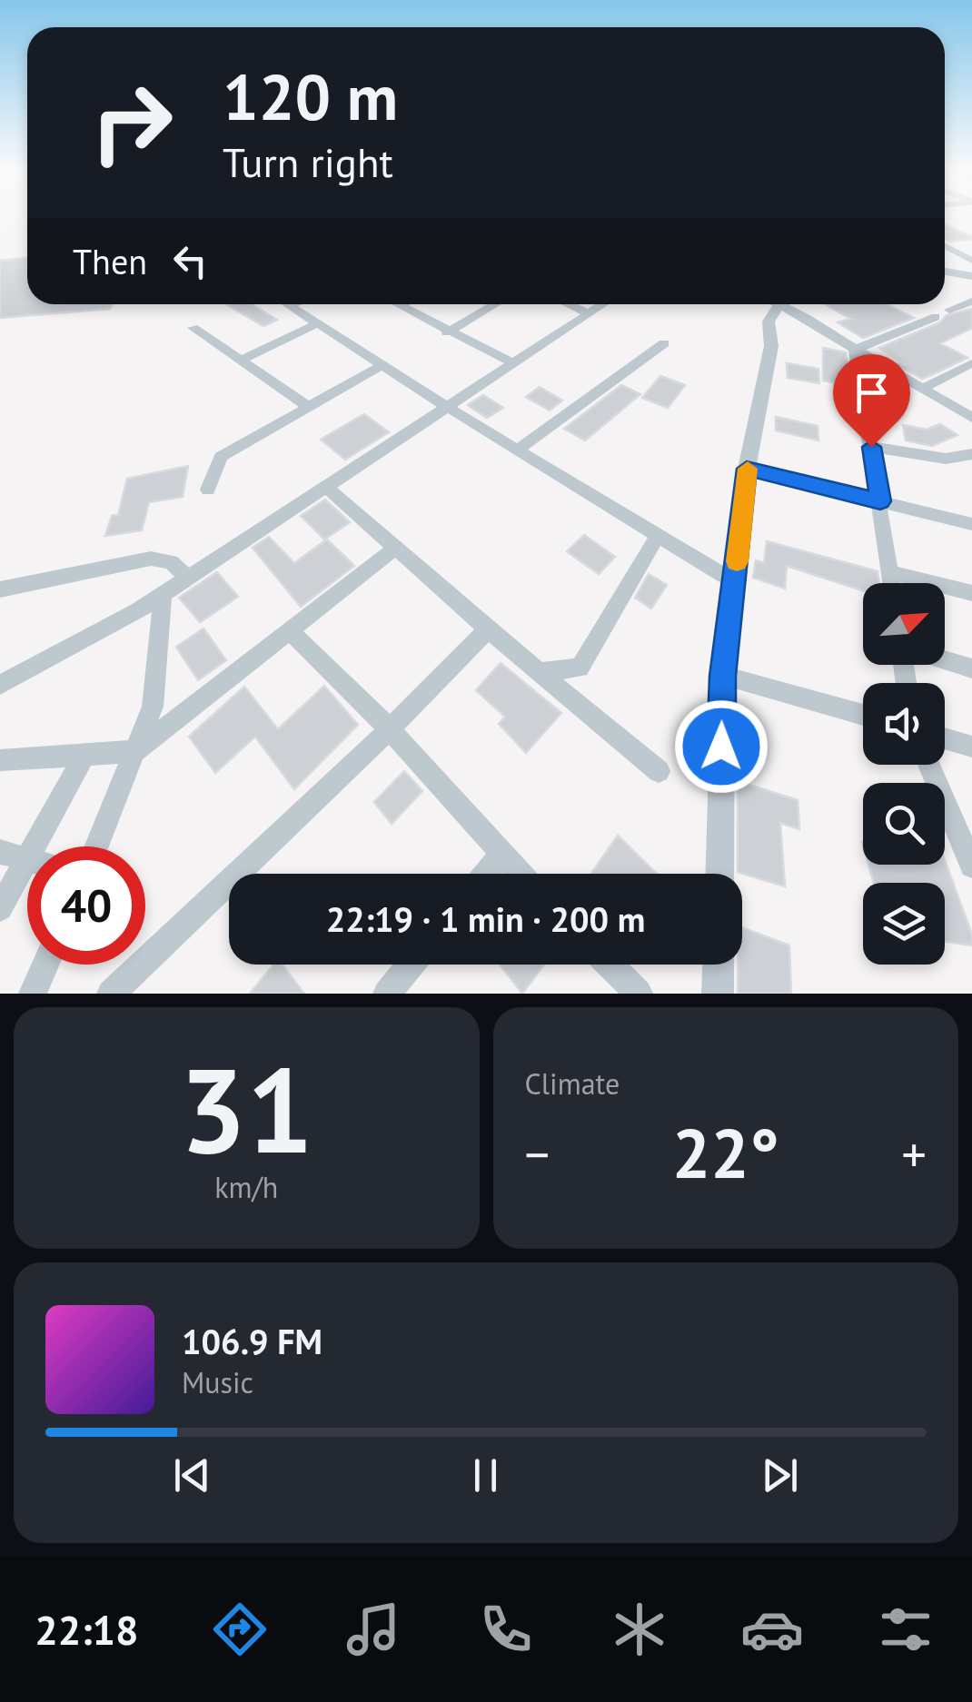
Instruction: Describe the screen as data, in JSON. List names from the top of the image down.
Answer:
{
  "north": "top right",
  "page": {
    "turn": ["120 m", "Turn right"],
    "then": "Then",
    "limit": "40",
    "trip": "22:19 · 1 min · 200 m",
    "tile": [
      ["31", "km/h"],
      "Climate"
    ],
    "heat": ["−", "22°", "+"],
    "song": ["106.9 FM", "Music"],
    "tabs": "22:18"
  }
}
